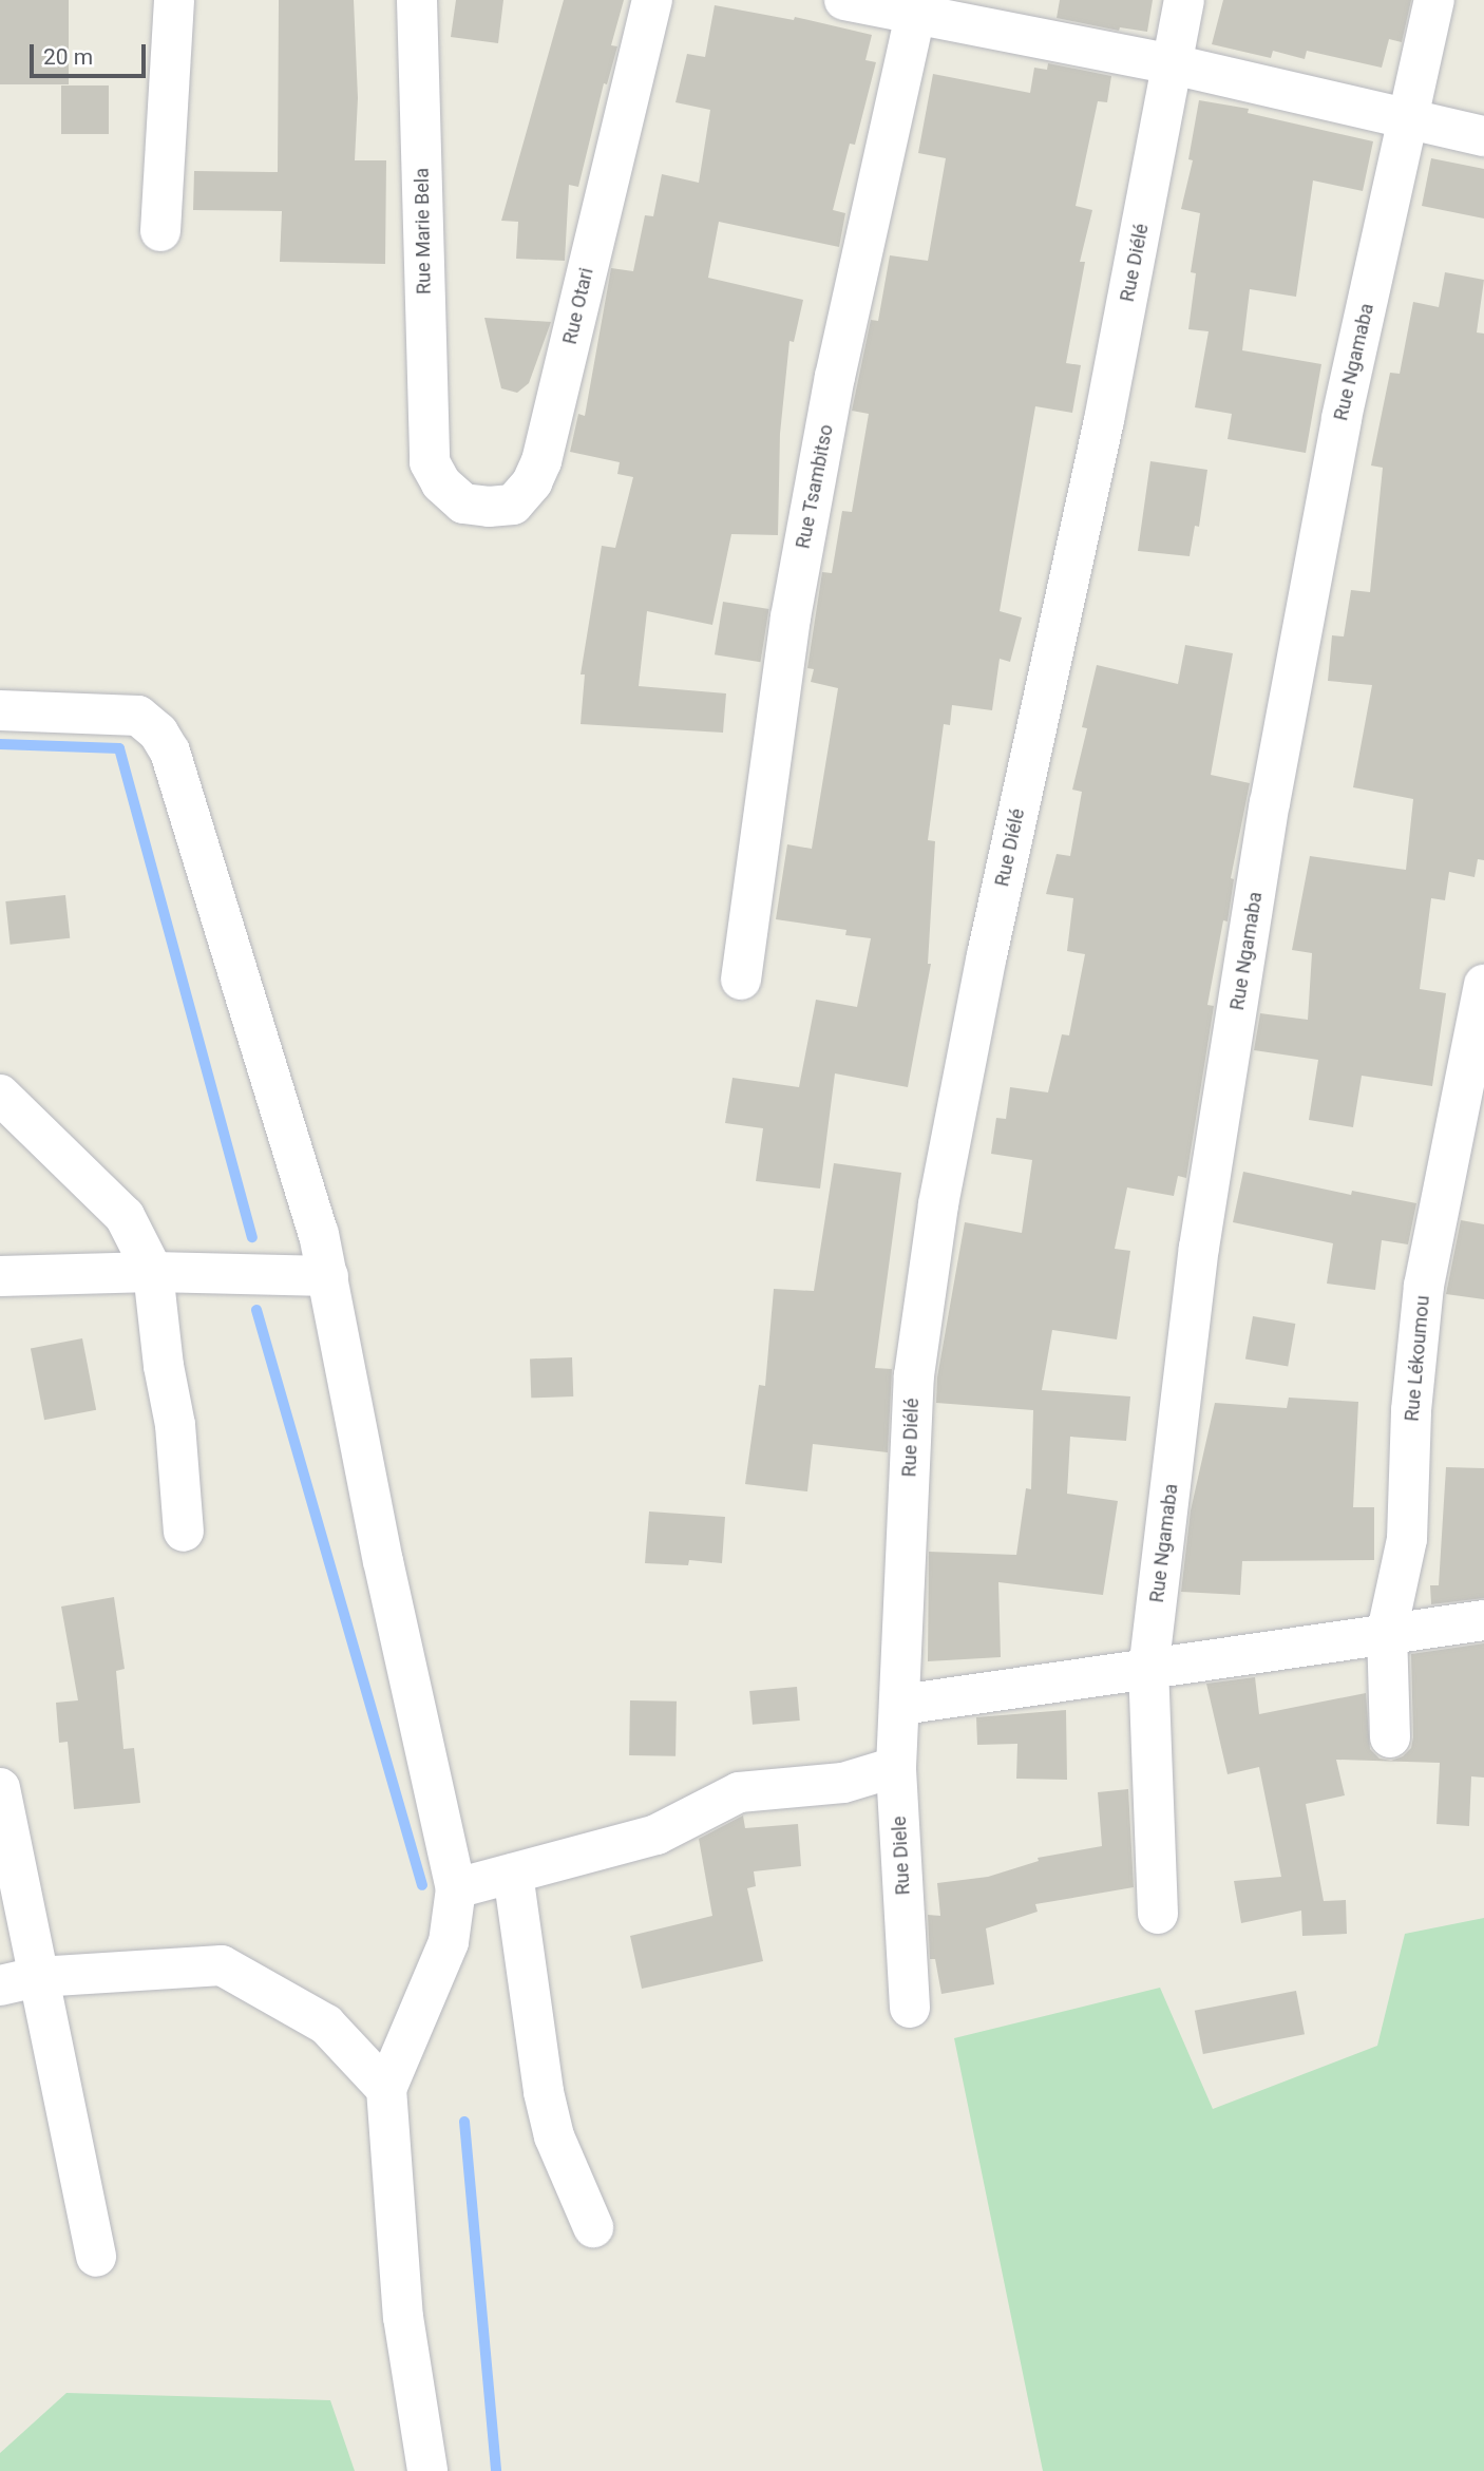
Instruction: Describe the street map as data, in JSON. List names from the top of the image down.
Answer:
{
  "streets": {
    "street": [
      "Rue Marie Bela",
      "Rue Diélé",
      "Rue Otari",
      "Rue Ngamaba",
      "Rue Tsambitso",
      "Rue Lékoumou",
      "Rue Diele"
    ]
  },
  "crossings": [
    ["Rue Marie Bela", "Rue Otari"],
    ["Rue Diélé", "Rue Diele"]
  ],
  "scale_bar": "20 m"
}
